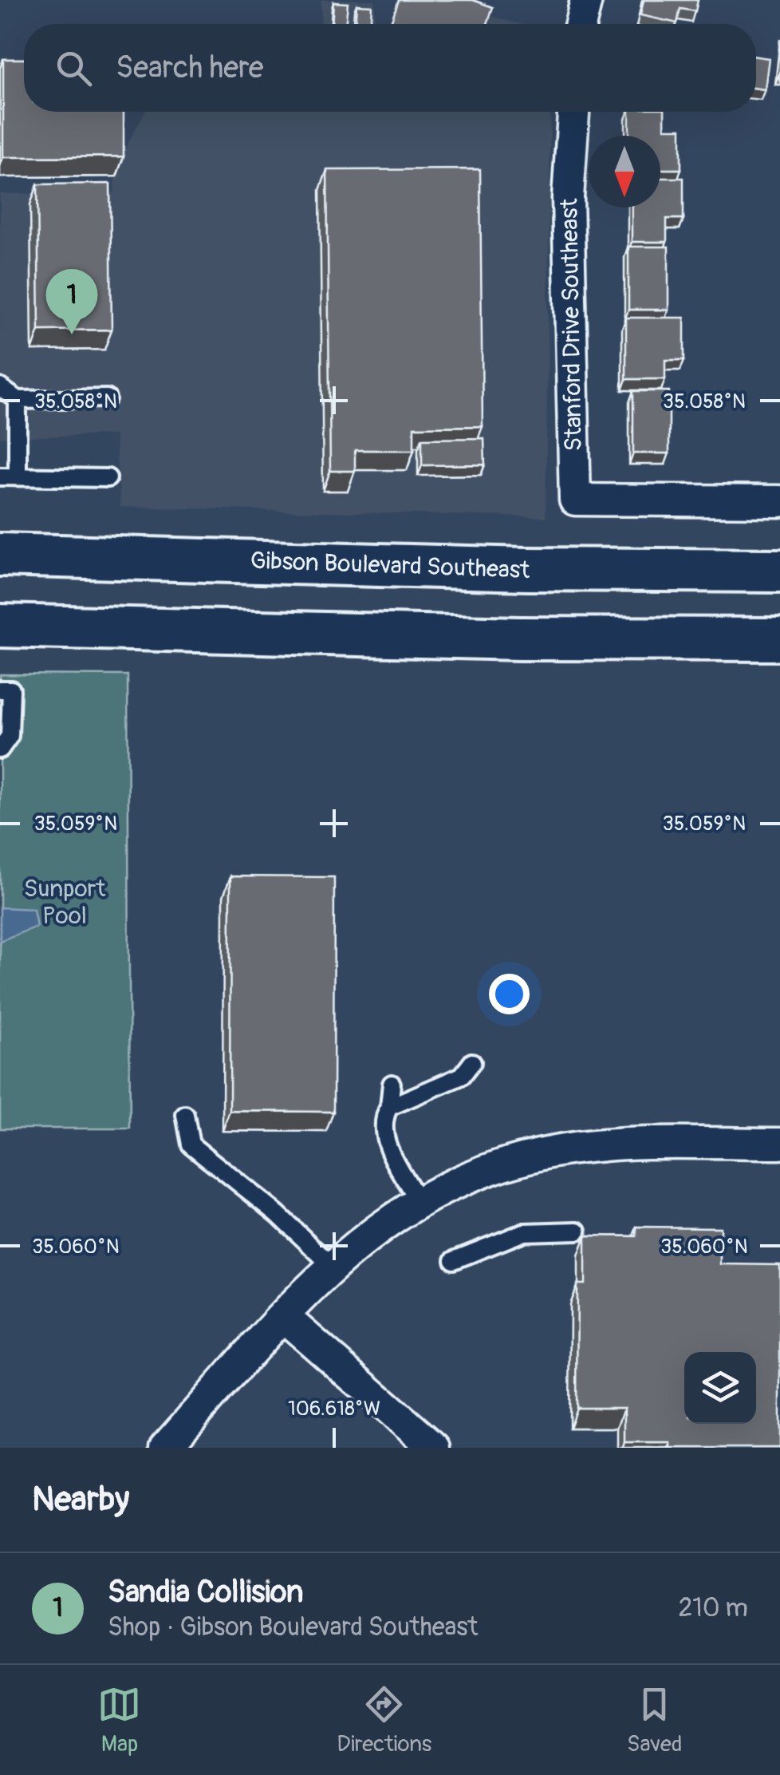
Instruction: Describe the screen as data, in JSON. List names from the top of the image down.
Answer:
{
  "streets": {
    "main road": ["Gibson Boulevard Southeast"],
    "street": ["Stanford Drive Southeast"]
  },
  "parks": ["Sunport Pool"],
  "north": "bottom",
  "page": {
    "search": "Search here",
    "pins": "1",
    "heading": "Nearby",
    "list": [
      {
        "mark": "1",
        "name": "Sandia Collision",
        "note": "Shop · Gibson Boulevard Southeast",
        "value": "210 m"
      }
    ],
    "nav": ["Map", "Directions", "Saved"]
  },
  "coordinates": [
    "35.058°N",
    "35.059°N",
    "35.060°N",
    "106.618°W"
  ]
}
